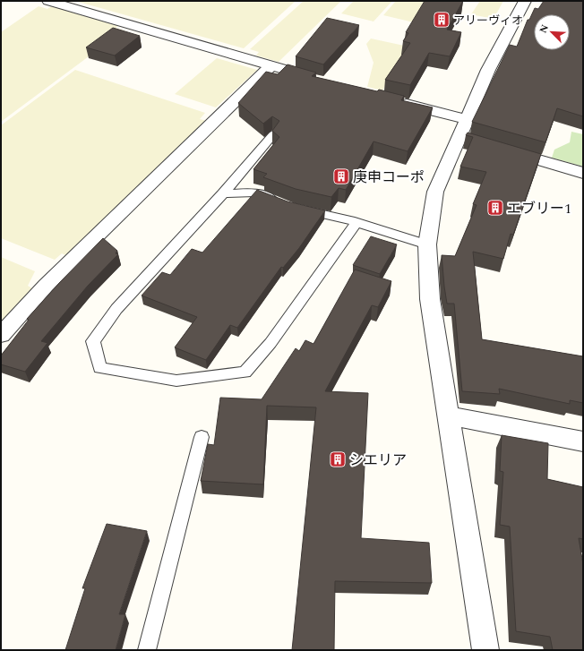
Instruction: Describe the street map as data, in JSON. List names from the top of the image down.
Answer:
{
  "places": {
    "building": [
      "アリーヴィオ",
      "庚申コーポ",
      "エブリー1",
      "シエリア"
    ]
  },
  "north": "top left"
}
